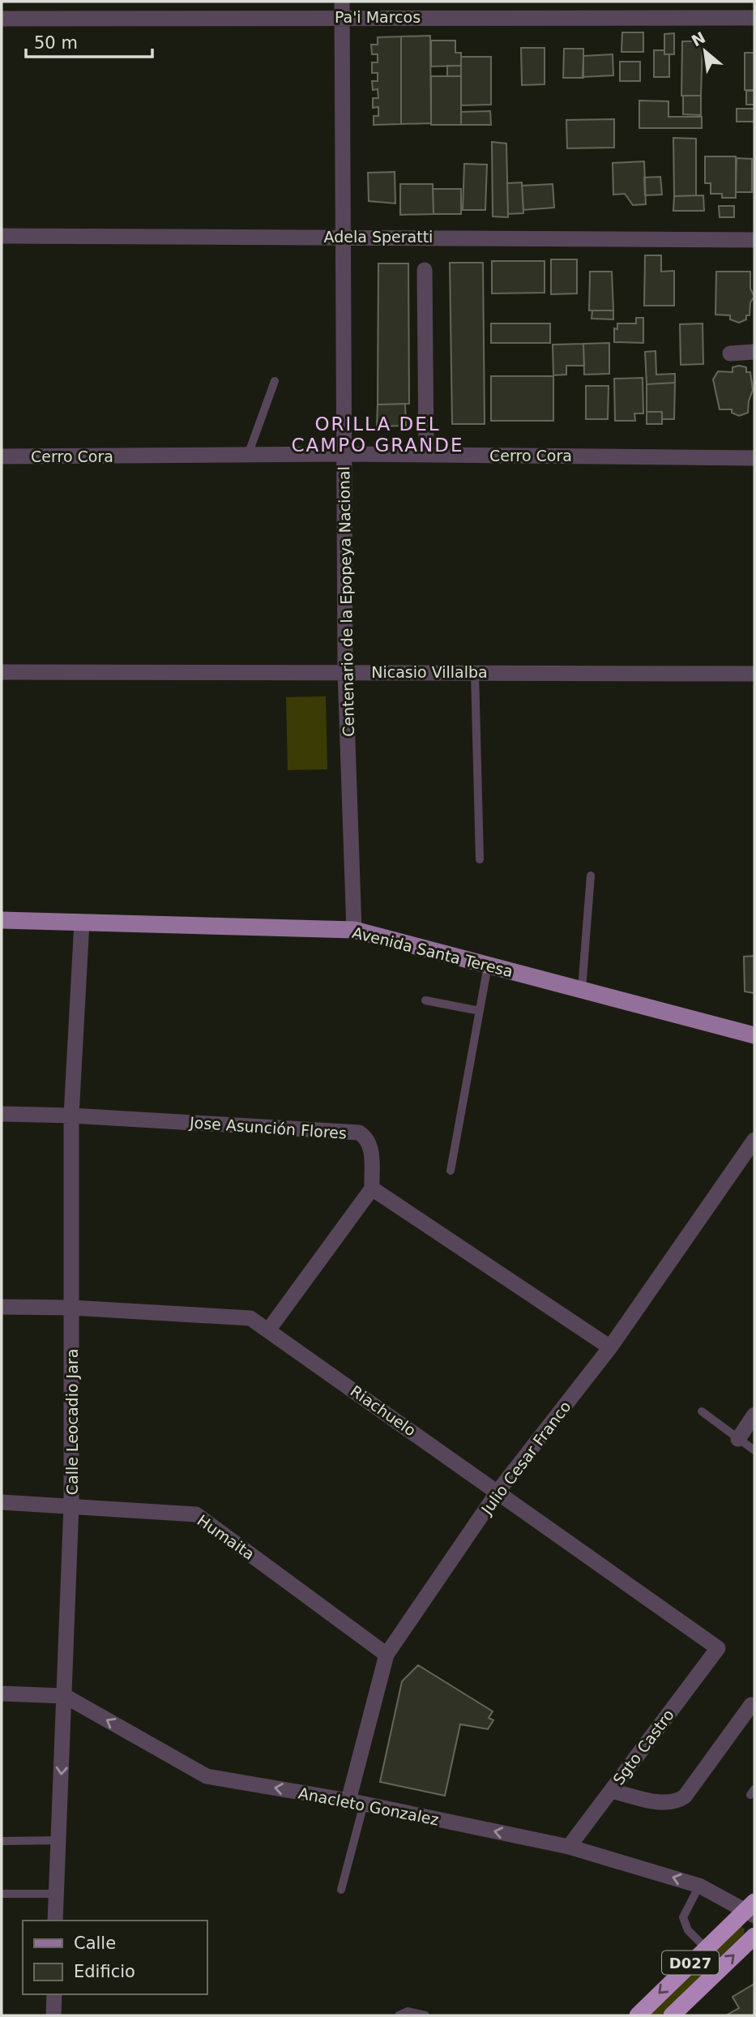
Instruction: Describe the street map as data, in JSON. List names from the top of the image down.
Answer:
{
  "streets": {
    "highway": ["D027"],
    "main road": ["Avenida Santa Teresa"],
    "street": [
      "Pa'i Marcos",
      "Adela Speratti",
      "Cerro Cora",
      "Centenario de la Epopeya Nacional",
      "Nicasio Villalba",
      "Jose Asunción Flores",
      "Riachuelo",
      "Calle Leocadio Jara",
      "Julio Cesar Franco",
      "Humaita",
      "Sgto Castro",
      "Anacleto Gonzalez"
    ]
  },
  "crossings": [
    ["Pa'i Marcos", "Centenario de la Epopeya Nacional"],
    ["Adela Speratti", "Centenario de la Epopeya Nacional"],
    ["Cerro Cora", "Centenario de la Epopeya Nacional"],
    ["Centenario de la Epopeya Nacional", "Nicasio Villalba"],
    ["Centenario de la Epopeya Nacional", "Avenida Santa Teresa"],
    ["Avenida Santa Teresa", "Calle Leocadio Jara"],
    ["Jose Asunción Flores", "Calle Leocadio Jara"],
    ["Riachuelo", "Calle Leocadio Jara"],
    ["Riachuelo", "Julio Cesar Franco"],
    ["Riachuelo", "Sgto Castro"],
    ["Calle Leocadio Jara", "Humaita"],
    ["Calle Leocadio Jara", "Anacleto Gonzalez"],
    ["Julio Cesar Franco", "Humaita"],
    ["Julio Cesar Franco", "Anacleto Gonzalez"],
    ["Sgto Castro", "Anacleto Gonzalez"],
    ["Anacleto Gonzalez", "D027"]
  ],
  "one_way": ["Anacleto Gonzalez"],
  "districts": ["ORILLA DEL CAMPO GRANDE"],
  "legend": ["Calle", "Edificio"],
  "scale_bar": "50 m",
  "north": "top left"
}
